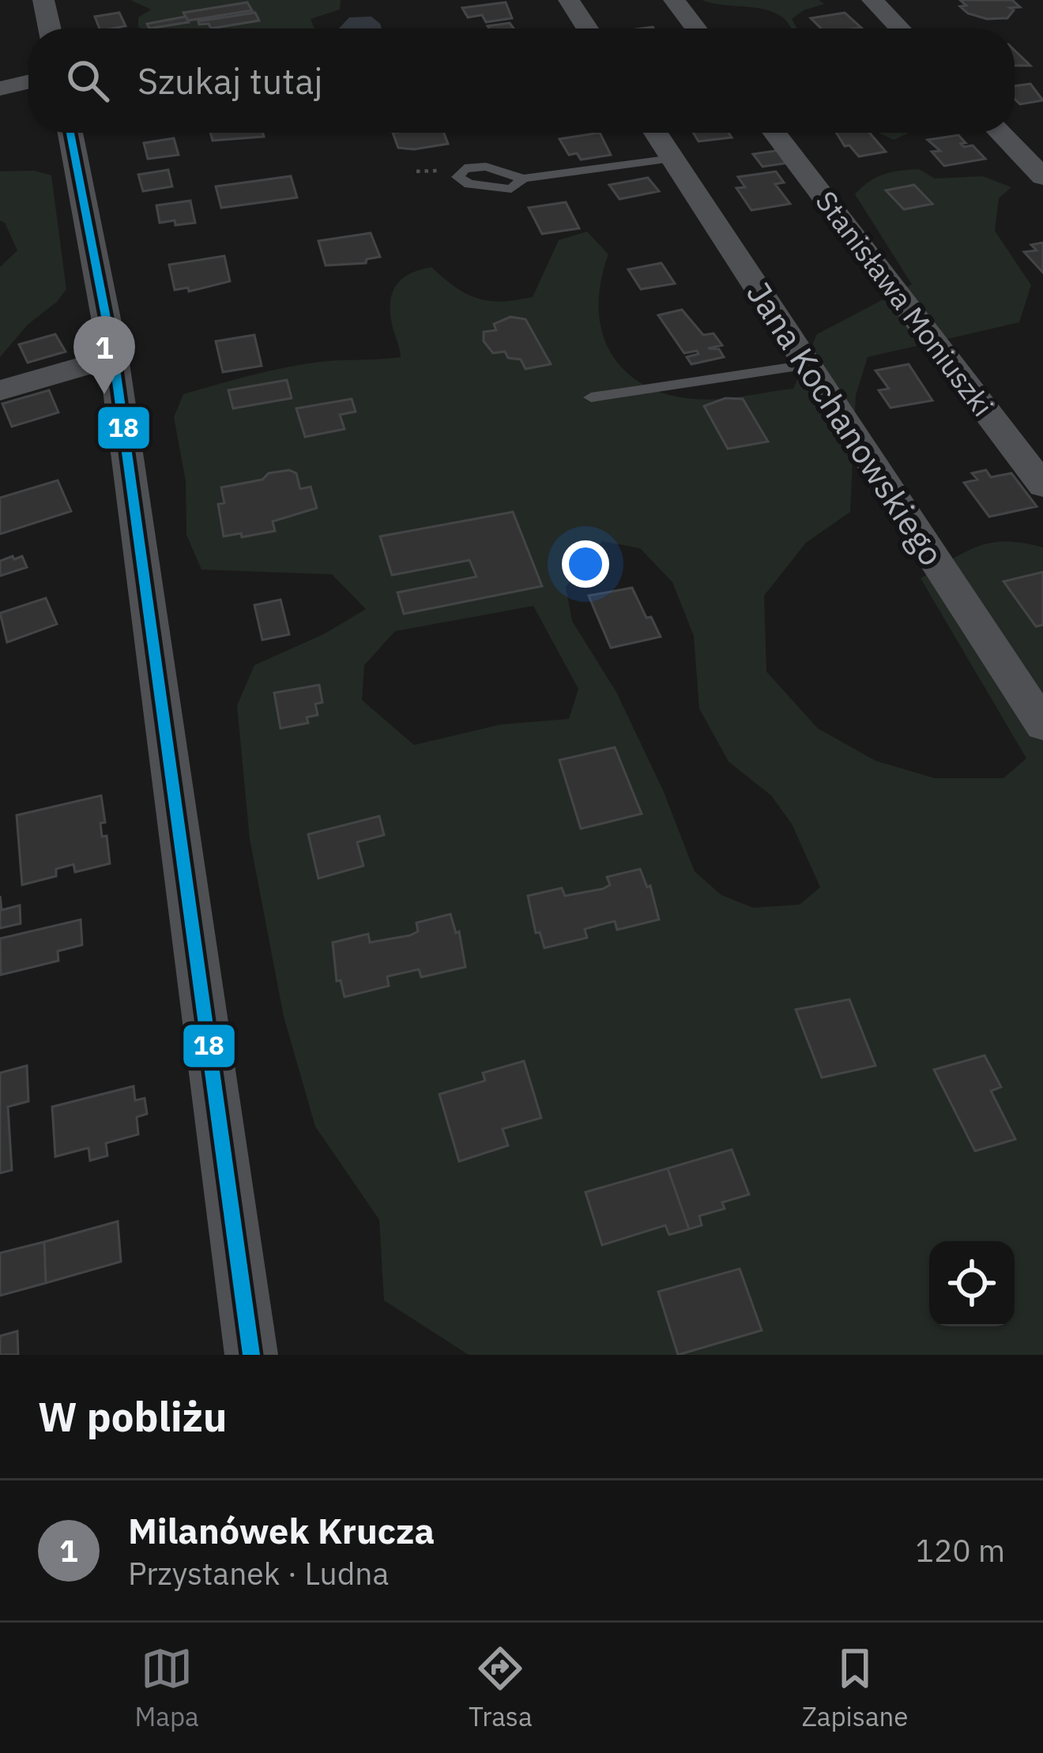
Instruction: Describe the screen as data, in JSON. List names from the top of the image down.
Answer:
{
  "streets": {
    "street": ["Stanisława Moniuszki", "Jana Kochanowskiego"]
  },
  "lines": ["transit line 18"],
  "page": {
    "search": "Szukaj tutaj",
    "pins": "1",
    "heading": "W pobliżu",
    "list": [
      {
        "mark": "1",
        "name": "Milanówek Krucza",
        "note": "Przystanek · Ludna",
        "value": "120 m"
      }
    ],
    "nav": ["Mapa", "Trasa", "Zapisane"]
  }
}
